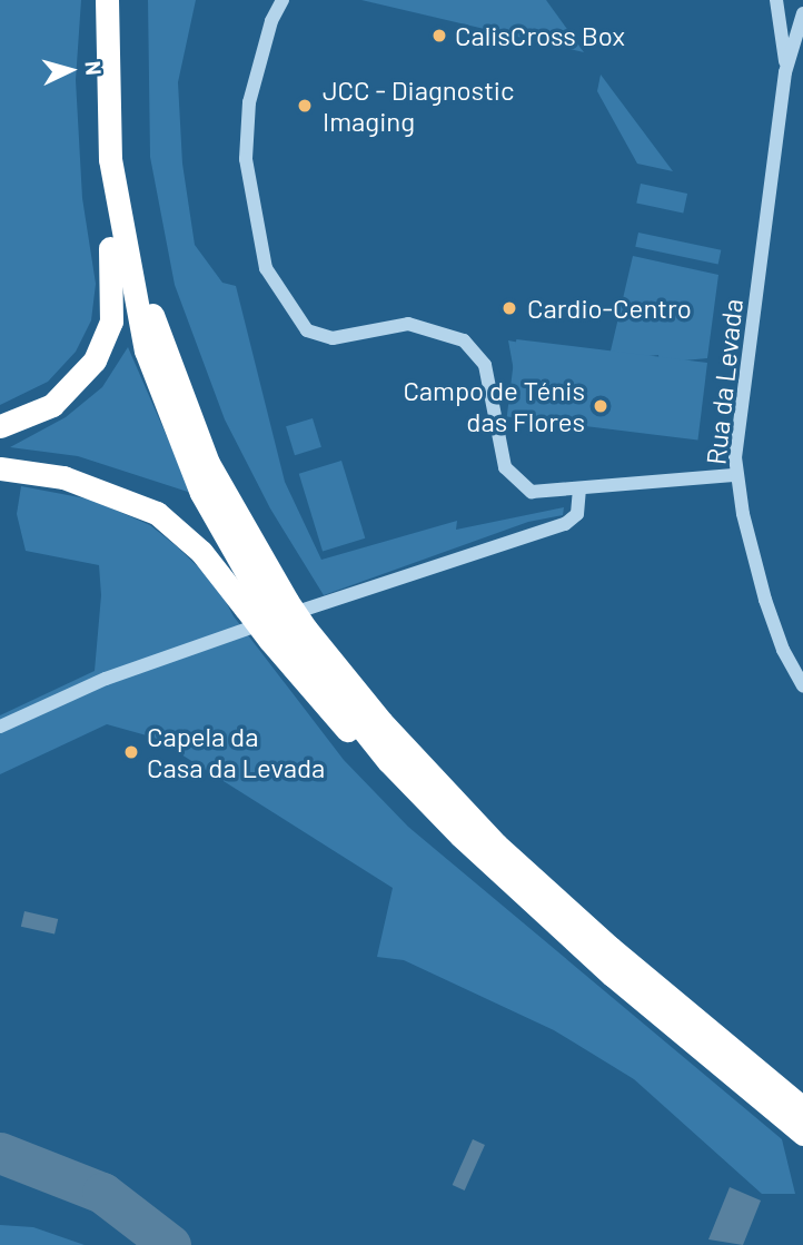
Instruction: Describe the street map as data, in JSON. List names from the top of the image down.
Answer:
{
  "streets": {
    "street": ["Rua da Levada"]
  },
  "places": [
    "CalisCross Box",
    "JCC - Diagnostic Imaging",
    "Cardio-Centro",
    "Campo de Ténis das Flores",
    "Capela da Casa da Levada"
  ],
  "north": "right"
}
